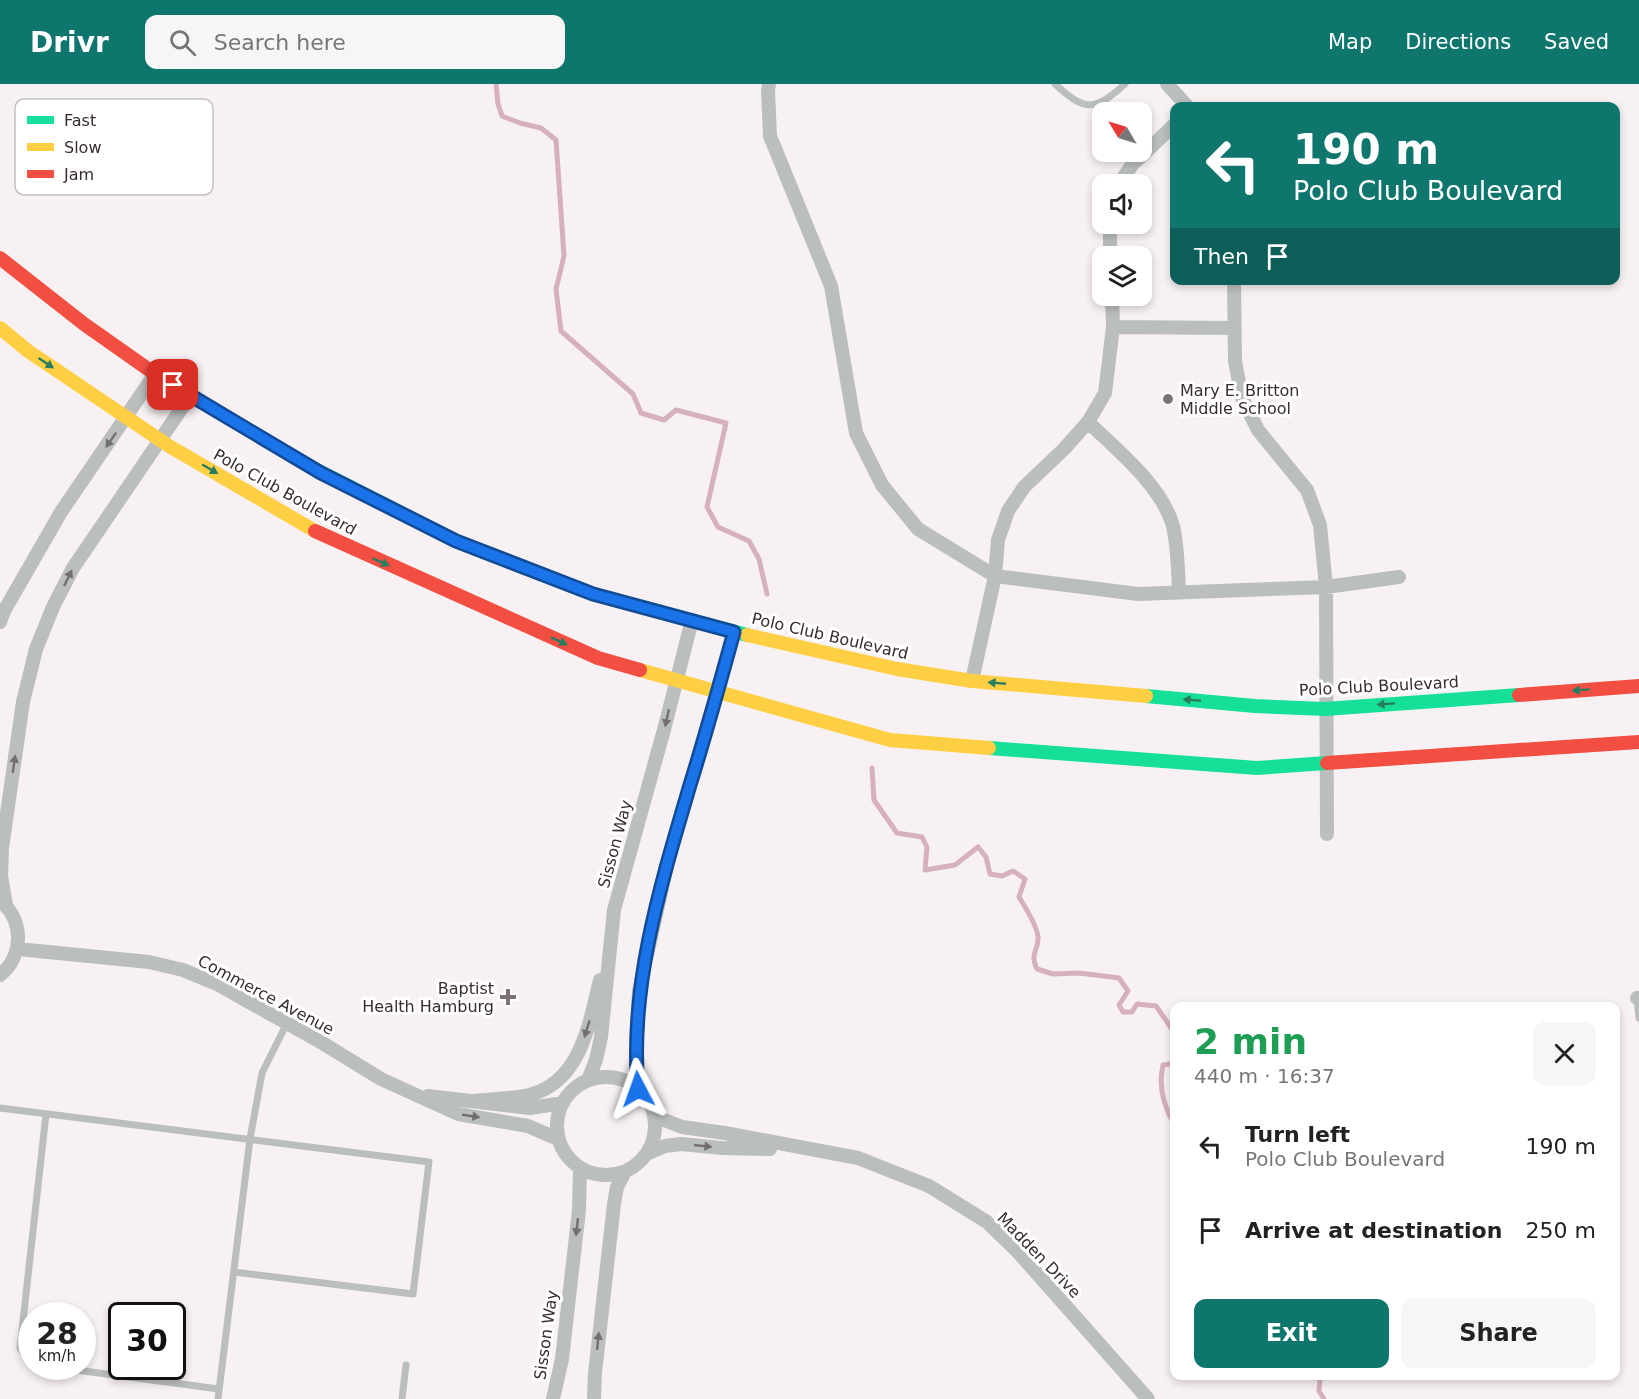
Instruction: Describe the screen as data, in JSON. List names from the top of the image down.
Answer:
{
  "streets": {
    "street": [
      "Polo Club Boulevard",
      "Sisson Way",
      "Commerce Avenue",
      "Madden Drive"
    ]
  },
  "crossings": [
    ["Polo Club Boulevard", "Sisson Way"],
    ["Sisson Way", "Commerce Avenue"],
    ["Sisson Way", "Madden Drive"],
    ["Commerce Avenue", "Madden Drive"]
  ],
  "places": {
    "other": ["Mary E. Britton Middle School"],
    "health": ["Baptist Health Hamburg"]
  },
  "legend": ["Fast", "Slow", "Jam"],
  "north": "top left",
  "page": {
    "header": "Drivr",
    "search": "Search here",
    "nav": ["Map", "Directions", "Saved"],
    "turn": ["190 m", "Polo Club Boulevard"],
    "then": "Then",
    "heading": ["2 min", "440 m · 16:37"],
    "list": [
      {
        "name": "Turn left",
        "note": "Polo Club Boulevard",
        "value": "190 m"
      },
      {
        "name": "Arrive at destination",
        "value": "250 m"
      }
    ],
    "buttons": ["Exit", "Share"],
    "speed": "28 km/h",
    "limit": "30"
  }
}
